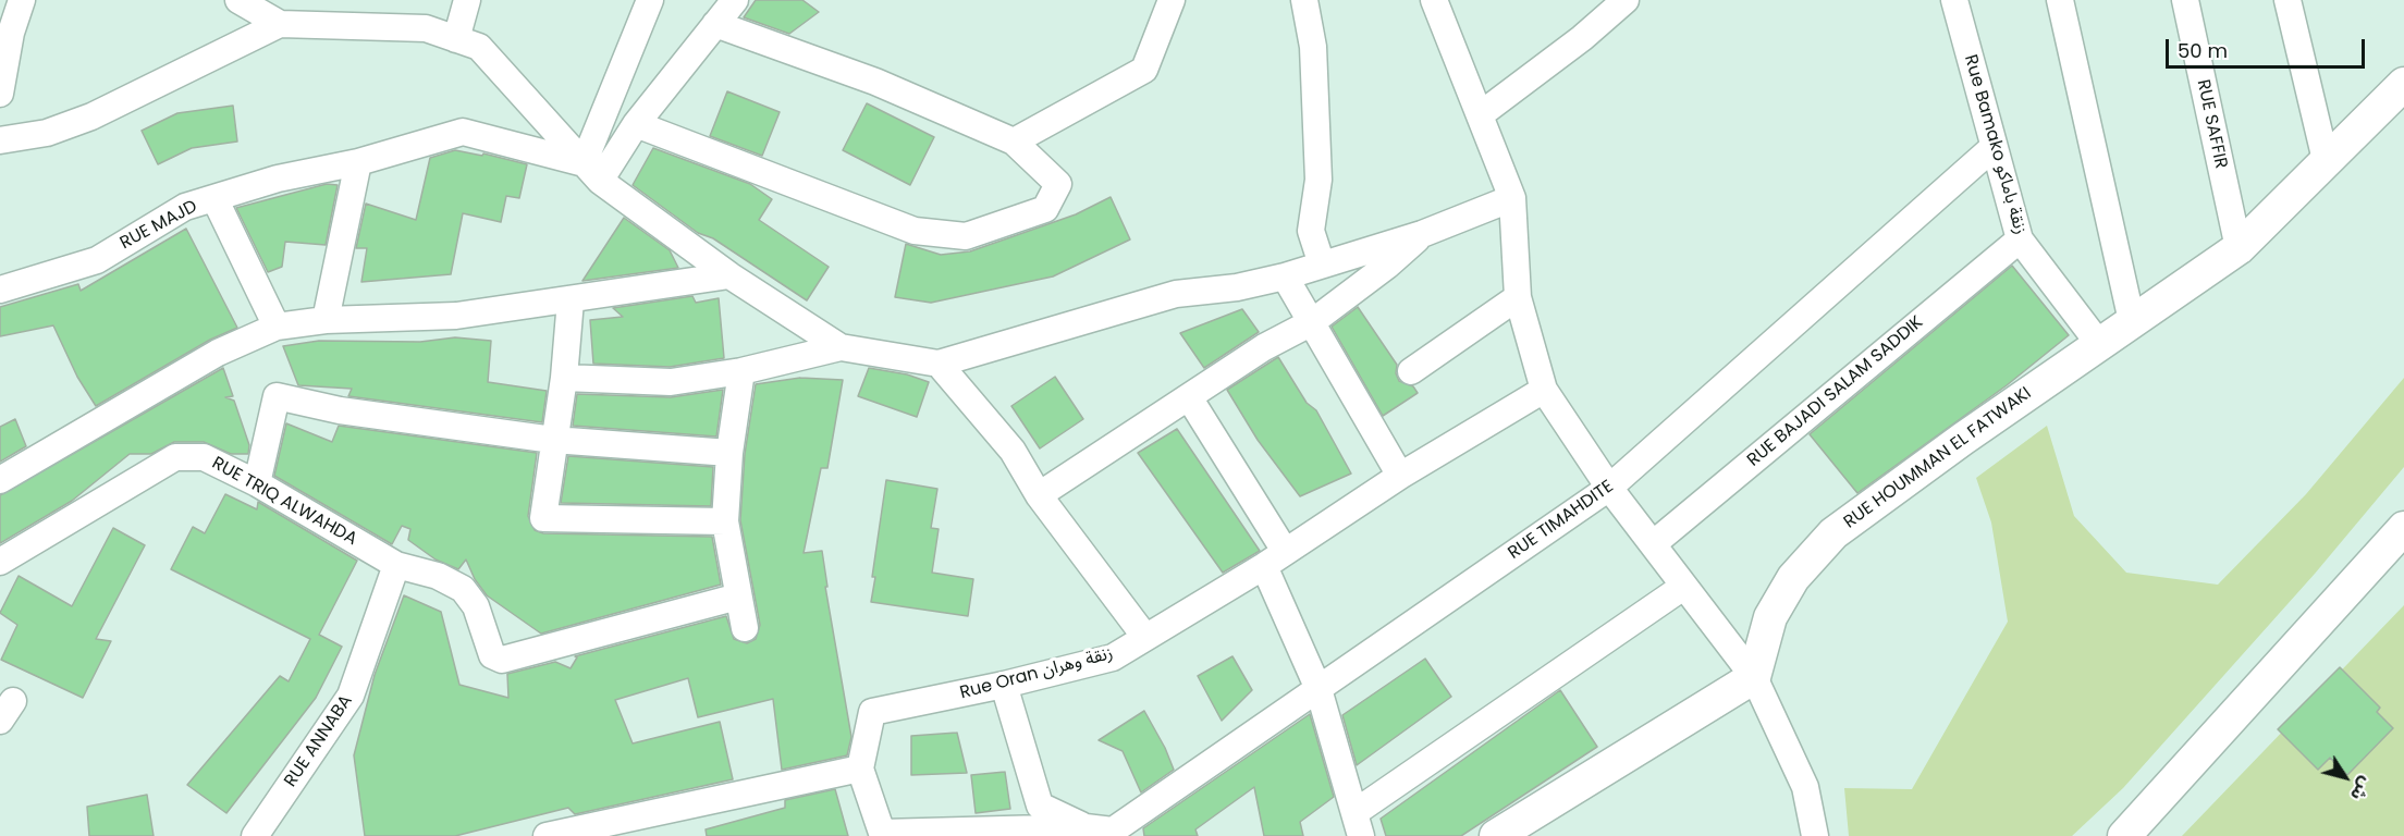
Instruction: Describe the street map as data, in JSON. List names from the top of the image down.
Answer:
{
  "streets": {
    "street": [
      "RUE SAFFIR",
      "Rue Bamako زنقة باماكو",
      "RUE MAJD",
      "RUE BAJADI SALAM SADDIK",
      "RUE HOUMMAN EL FATWAKI",
      "RUE TRIQ ALWAHDA",
      "RUE TIMAHDITE",
      "Rue Oran زنقة وهران",
      "RUE ANNABA"
    ]
  },
  "crossings": [
    ["RUE SAFFIR", "RUE HOUMMAN EL FATWAKI"],
    ["Rue Bamako زنقة باماكو", "RUE BAJADI SALAM SADDIK"],
    ["Rue Bamako زنقة باماكو", "RUE HOUMMAN EL FATWAKI"],
    ["Rue Bamako زنقة باماكو", "RUE TIMAHDITE"],
    ["RUE TRIQ ALWAHDA", "RUE ANNABA"],
    ["RUE TIMAHDITE", "Rue Oran زنقة وهران"]
  ],
  "scale_bar": "50 m",
  "north": "bottom right"
}
